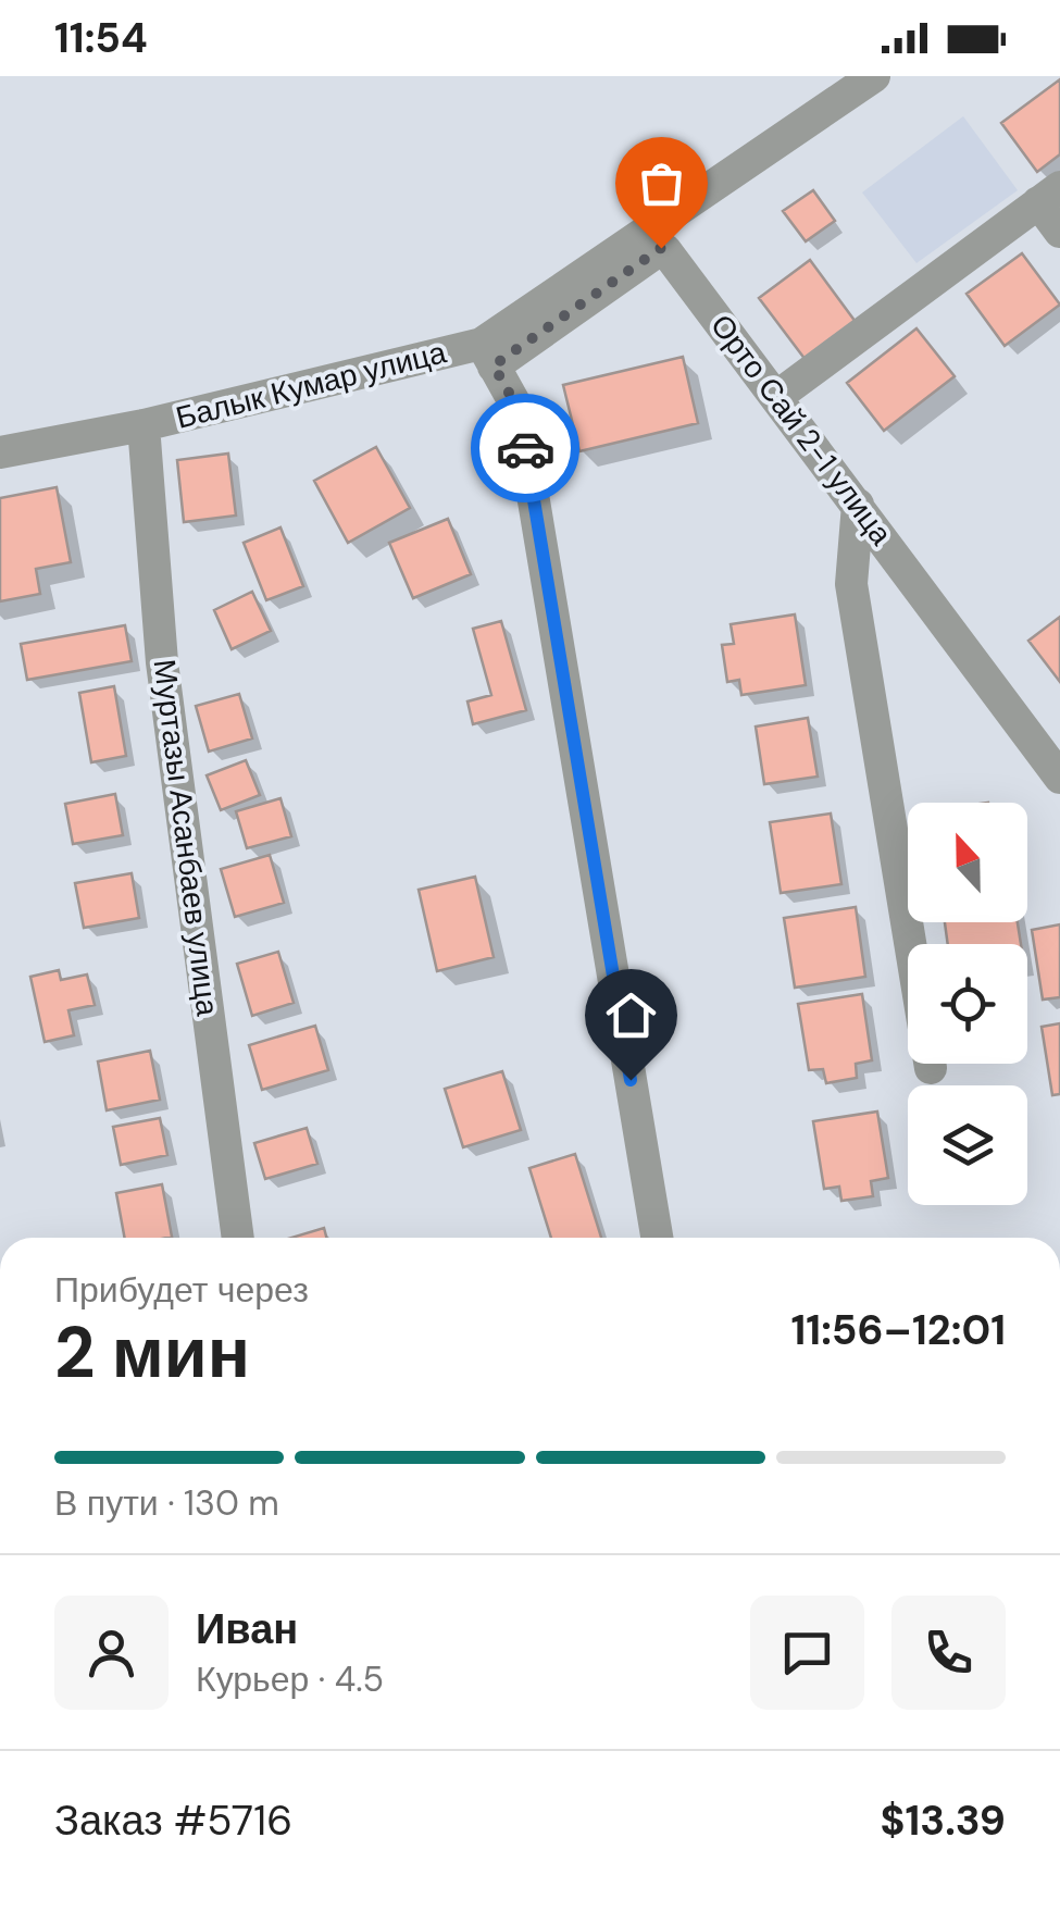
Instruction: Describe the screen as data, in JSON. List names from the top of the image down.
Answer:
{
  "streets": {
    "street": ["Балык Кумар улица", "Орто Сай 2-1 улица", "Муртазы Асанбаев улица"]
  },
  "crossings": [
    ["Балык Кумар улица", "Орто Сай 2-1 улица"],
    ["Балык Кумар улица", "Муртазы Асанбаев улица"]
  ],
  "north": "top",
  "page": {
    "status": "11:54",
    "heading": ["2 мин", "Прибудет через", "11:56–12:01"],
    "panel": [
      "Иван",
      "Курьер · 4.5",
      "Заказ #5716",
      "$13.39"
    ],
    "bar": "В пути · 130 m"
  }
}
